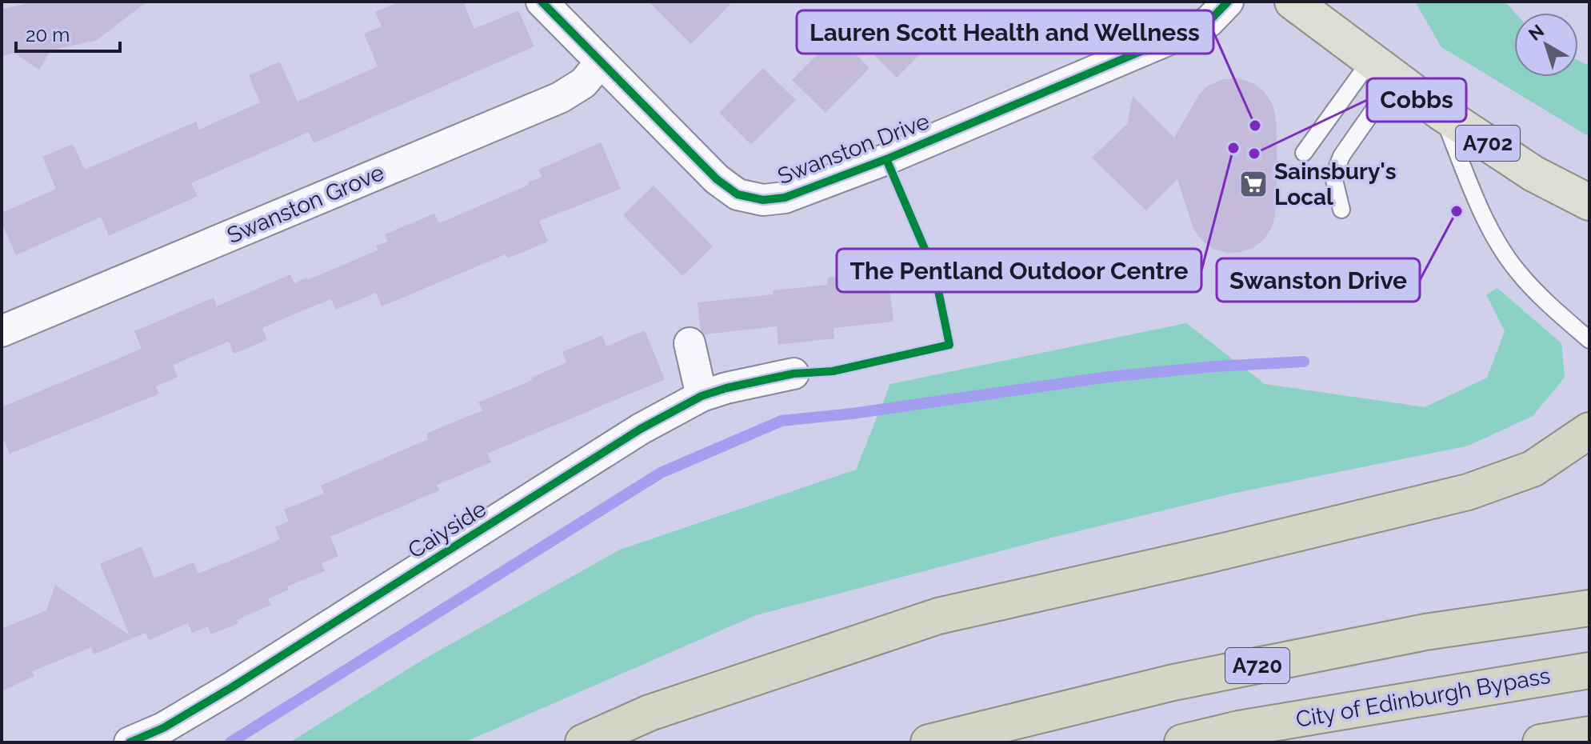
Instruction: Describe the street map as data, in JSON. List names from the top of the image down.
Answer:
{
  "streets": {
    "highway": ["A720", "City of Edinburgh Bypass"],
    "main road": ["A702"],
    "street": ["Swanston Drive", "Swanston Grove", "Caiyside"]
  },
  "crossings": [
    ["Swanston Drive", "Swanston Grove"]
  ],
  "places": {
    "other": [
      "Lauren Scott Health and Wellness",
      "The Pentland Outdoor Centre",
      "Cobbs",
      "Swanston Drive"
    ],
    "supermarket": ["Sainsbury's Local"]
  },
  "scale_bar": "20 m",
  "north": "top left"
}
